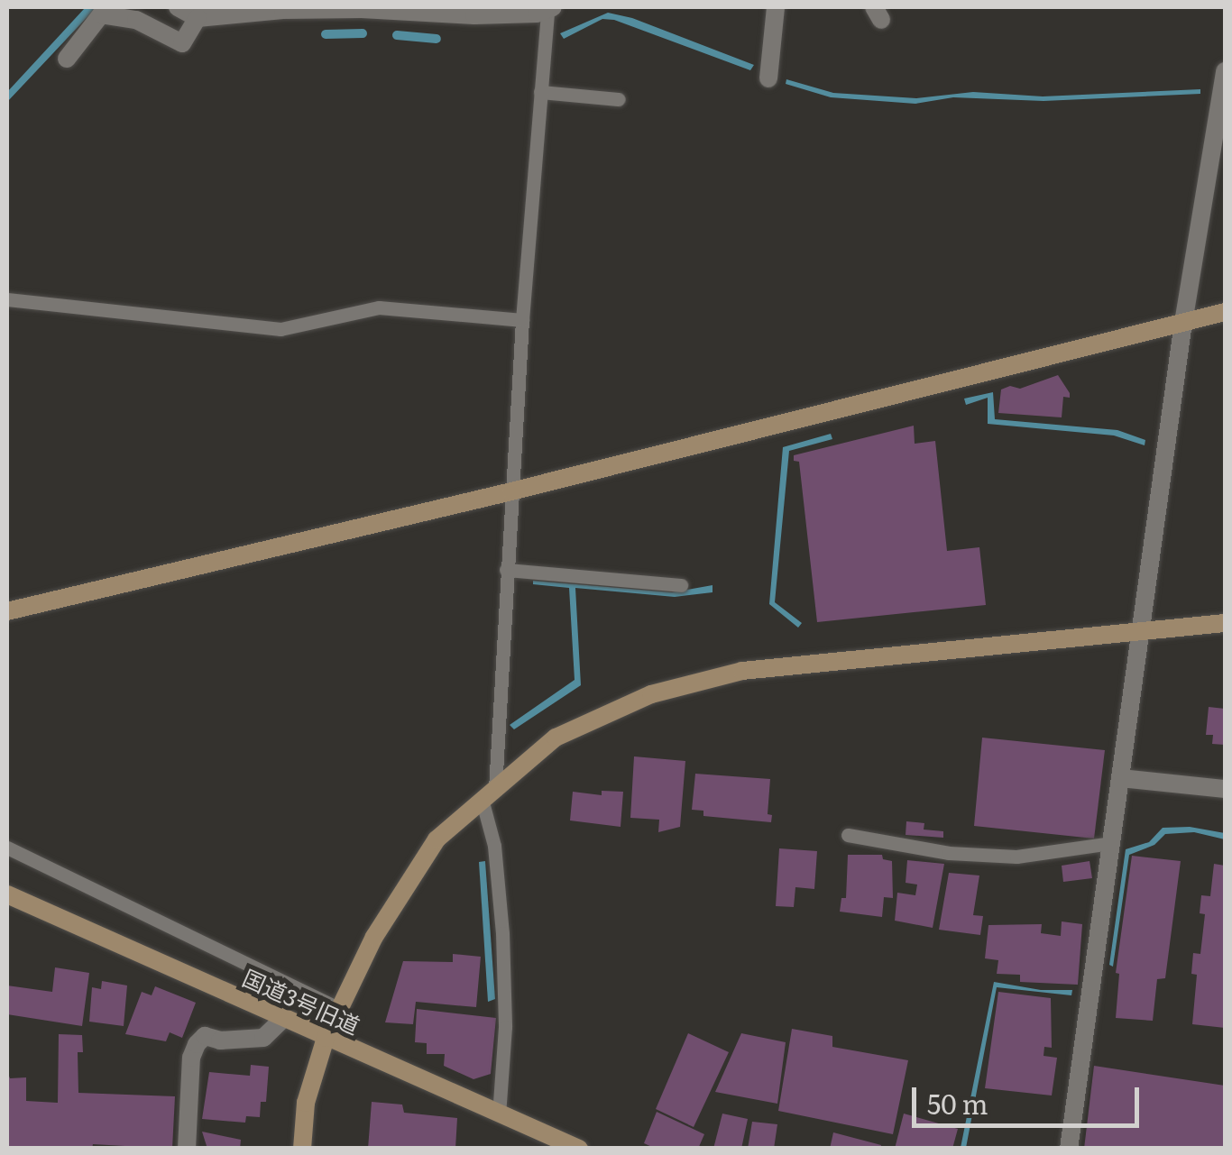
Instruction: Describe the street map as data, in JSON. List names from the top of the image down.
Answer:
{
  "streets": {
    "street": ["国道3号旧道"]
  },
  "scale_bar": "50 m"
}
